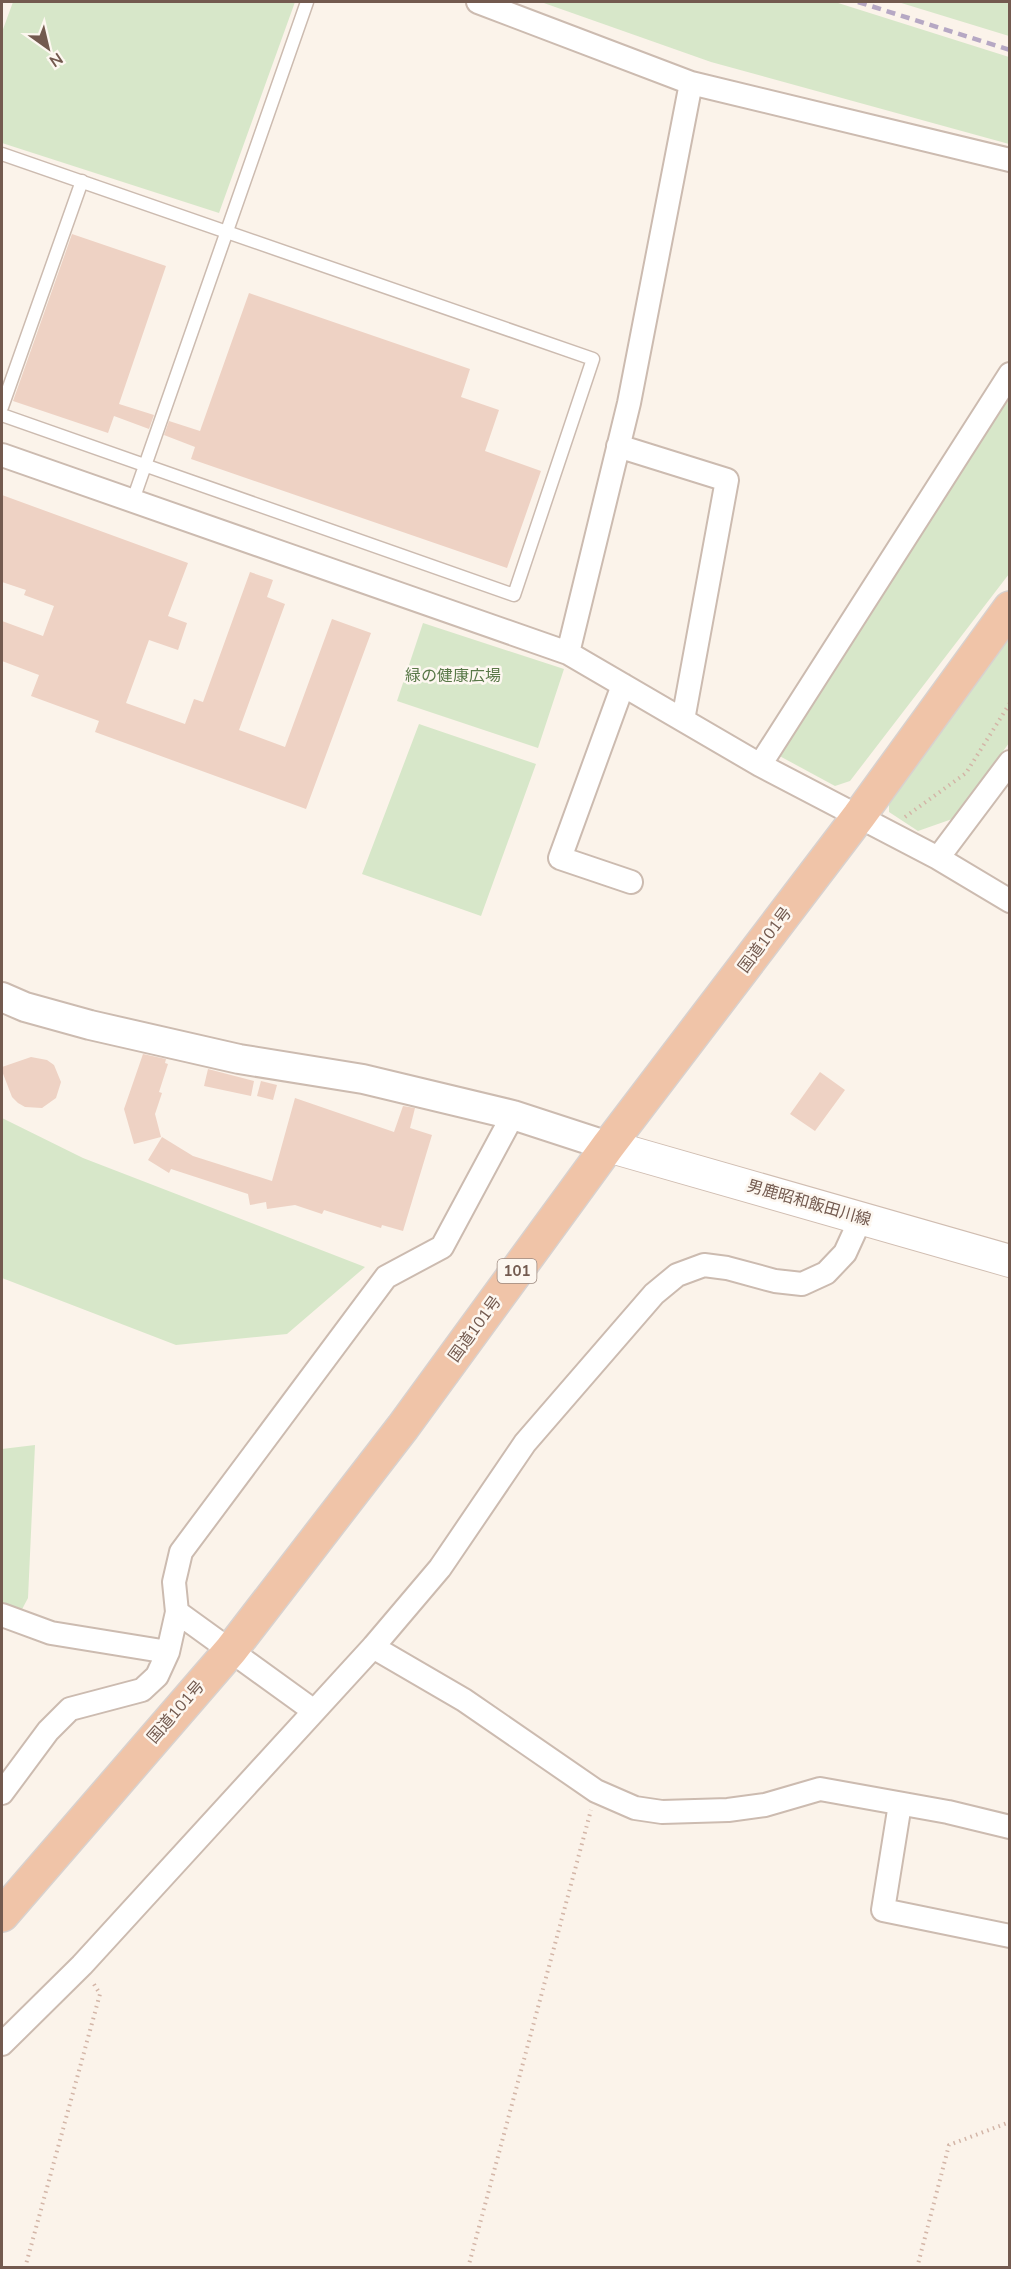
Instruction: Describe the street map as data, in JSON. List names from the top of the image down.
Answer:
{
  "streets": {
    "highway": ["国道101号", "101"],
    "main road": ["男鹿昭和飯田川線"]
  },
  "crossings": [
    ["国道101号", "男鹿昭和飯田川線"]
  ],
  "parks": ["緑の健康広場"],
  "north": "bottom right"
}
